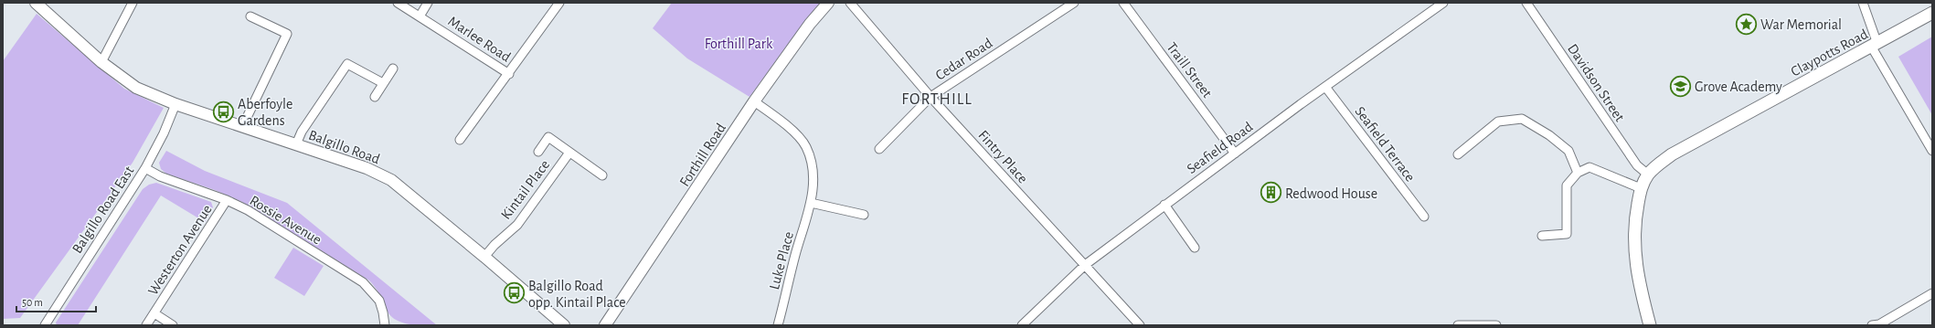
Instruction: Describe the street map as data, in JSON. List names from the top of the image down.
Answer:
{
  "streets": {
    "main road": ["Claypotts Road"],
    "street": [
      "Marlee Road",
      "Cedar Road",
      "Traill Street",
      "Davidson Street",
      "Seafield Terrace",
      "Balgillo Road",
      "Seafield Road",
      "Forthill Road",
      "Fintry Place",
      "Kintail Place",
      "Balgillo Road East",
      "Rossie Avenue",
      "Westerton Avenue",
      "Luke Place"
    ]
  },
  "crossings": [
    ["Claypotts Road", "Davidson Street"],
    ["Cedar Road", "Fintry Place"],
    ["Traill Street", "Seafield Road"],
    ["Seafield Terrace", "Seafield Road"],
    ["Balgillo Road", "Kintail Place"],
    ["Balgillo Road", "Balgillo Road East"],
    ["Seafield Road", "Fintry Place"],
    ["Forthill Road", "Luke Place"],
    ["Balgillo Road East", "Rossie Avenue"],
    ["Rossie Avenue", "Westerton Avenue"]
  ],
  "districts": ["FORTHILL"],
  "parks": ["Forthill Park"],
  "places": {
    "place": ["War Memorial"],
    "school or university": ["Grove Academy"],
    "bus stop": ["Aberfoyle Gardens", "Balgillo Road opp. Kintail Place"],
    "building": ["Redwood House"]
  },
  "scale_bar": "50 m"
}
